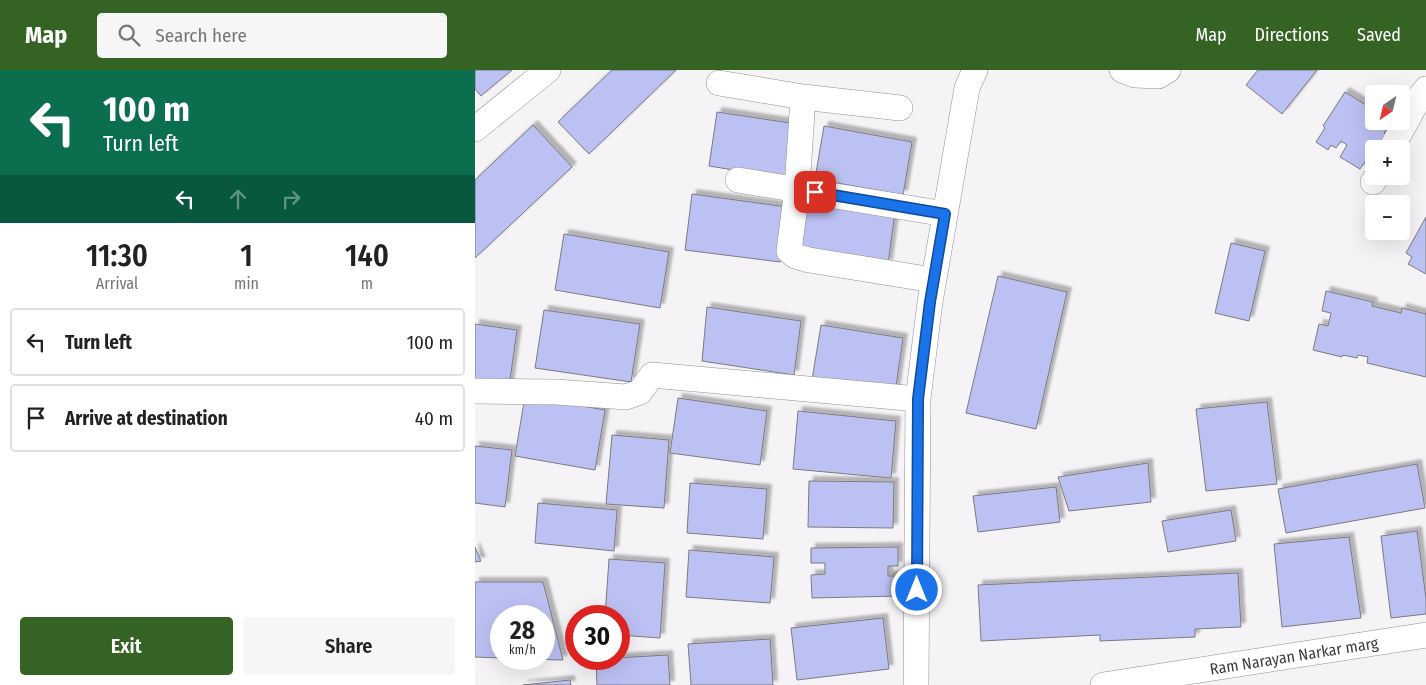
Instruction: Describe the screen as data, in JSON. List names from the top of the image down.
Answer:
{
  "streets": {
    "street": ["Ram Narayan Narkar marg"]
  },
  "north": "bottom left",
  "page": {
    "header": "Map",
    "search": "Search here",
    "nav": ["Map", "Directions", "Saved"],
    "turn": ["100 m", "Turn left"],
    "map_buttons": ["+", "−"],
    "eta": [
      "11:30",
      "Arrival",
      "1",
      "min",
      "140",
      "m"
    ],
    "list": [
      {
        "name": "Turn left",
        "value": "100 m"
      },
      {
        "name": "Arrive at destination",
        "value": "40 m"
      }
    ],
    "speed": "28 km/h",
    "limit": "30",
    "buttons": ["Exit", "Share"]
  }
}
